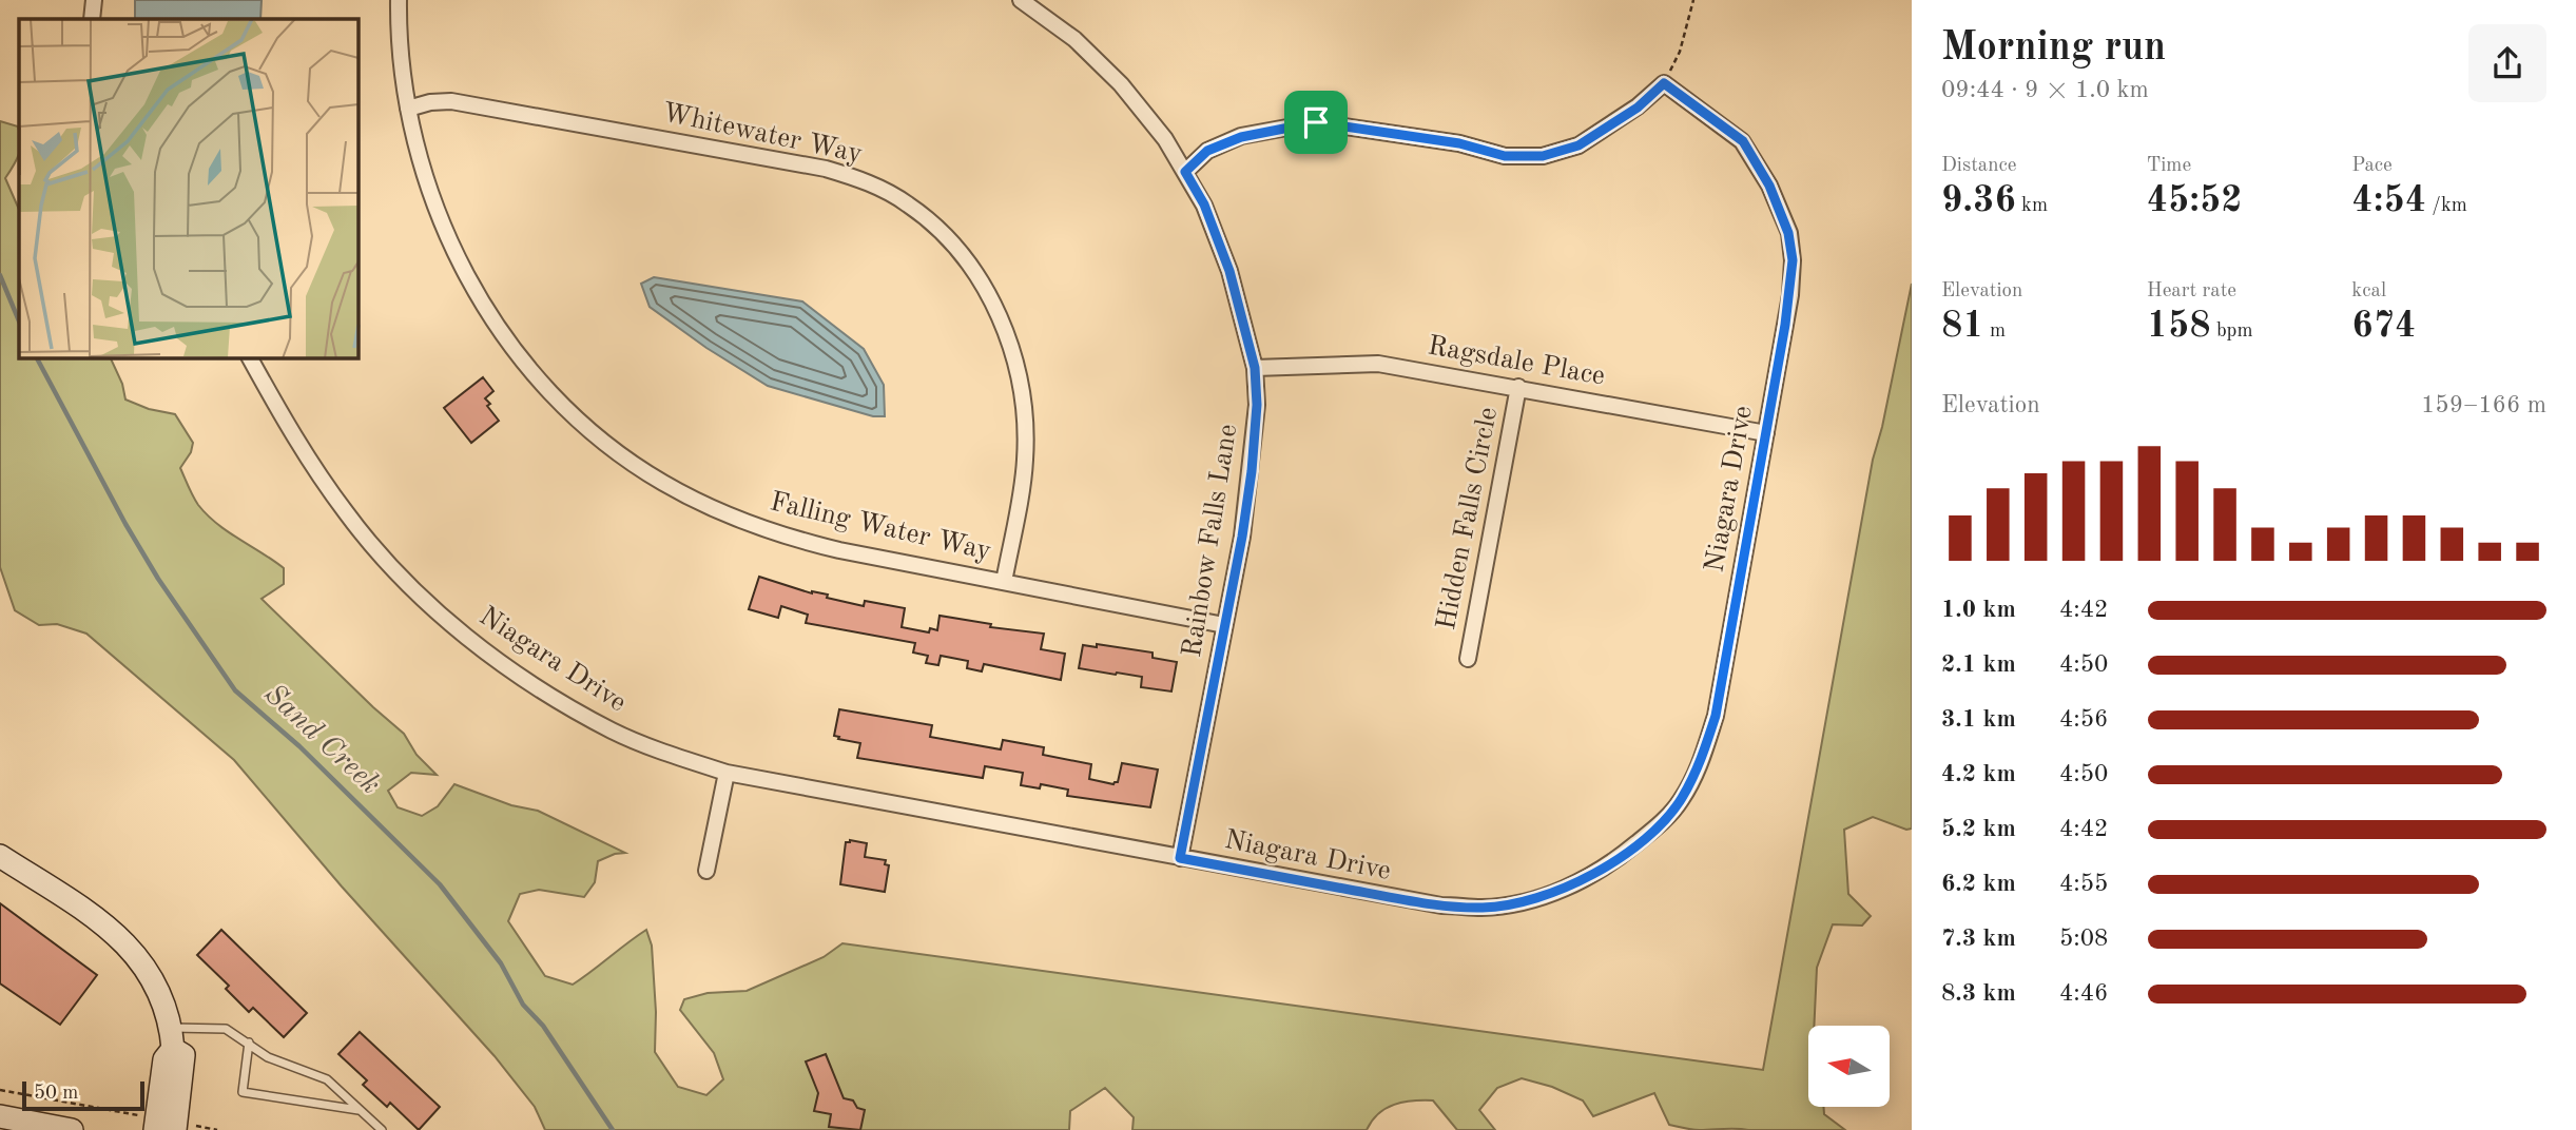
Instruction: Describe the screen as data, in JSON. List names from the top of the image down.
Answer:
{
  "streets": {
    "street": [
      "Whitewater Way",
      "Ragsdale Place",
      "Niagara Drive",
      "Hidden Falls Circle",
      "Falling Water Way",
      "Rainbow Falls Lane"
    ]
  },
  "crossings": [
    ["Whitewater Way", "Falling Water Way"],
    ["Ragsdale Place", "Niagara Drive"],
    ["Ragsdale Place", "Hidden Falls Circle"],
    ["Ragsdale Place", "Rainbow Falls Lane"],
    ["Niagara Drive", "Rainbow Falls Lane"],
    ["Falling Water Way", "Rainbow Falls Lane"]
  ],
  "water": ["Sand Creek"],
  "scale_bar": "50 m",
  "north": "left",
  "page": {
    "heading": ["Morning run", "09:44 · 9 × 1.0 km"],
    "stats": [
      ["Distance", "9.36 km"],
      ["Time", "45:52"],
      ["Pace", "4:54 /km"],
      ["Elevation", "81 m"],
      ["Heart rate", "158 bpm"],
      ["kcal", "674"]
    ],
    "chart": ["Elevation", "159–166 m"],
    "list": [
      {
        "name": "1.0 km",
        "note": "4:42"
      },
      {
        "name": "2.1 km",
        "note": "4:50"
      },
      {
        "name": "3.1 km",
        "note": "4:56"
      },
      {
        "name": "4.2 km",
        "note": "4:50"
      },
      {
        "name": "5.2 km",
        "note": "4:42"
      },
      {
        "name": "6.2 km",
        "note": "4:55"
      },
      {
        "name": "7.3 km",
        "note": "5:08"
      },
      {
        "name": "8.3 km",
        "note": "4:46"
      }
    ],
    "scale": "50 m"
  }
}
